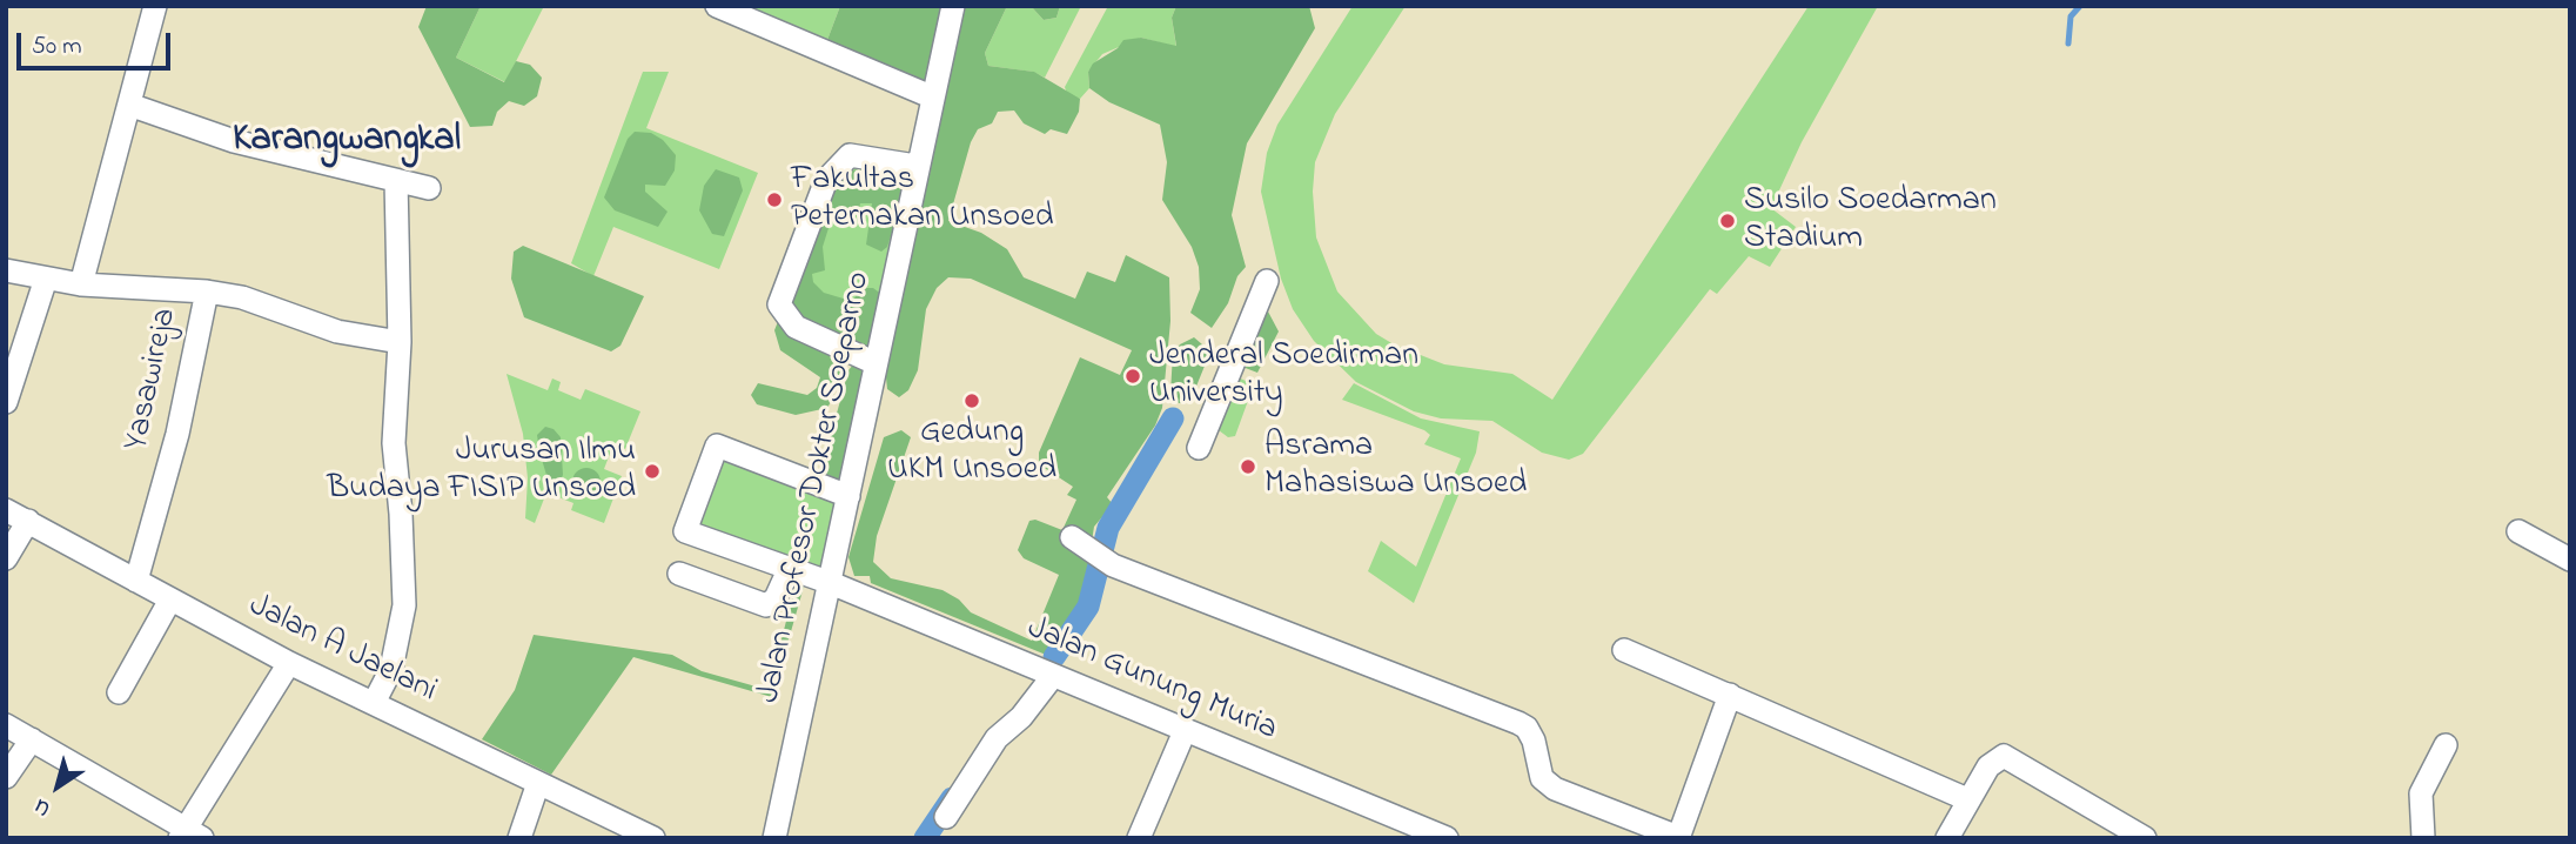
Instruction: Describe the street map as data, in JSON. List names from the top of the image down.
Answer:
{
  "streets": {
    "street": [
      "Yasawireja",
      "Jalan Profesor Dokter Soeparno",
      "Jalan A Jaelani",
      "Jalan Gunung Muria"
    ]
  },
  "crossings": [
    ["Yasawireja", "Jalan A Jaelani"],
    ["Jalan Profesor Dokter Soeparno", "Jalan Gunung Muria"]
  ],
  "districts": ["Karangwangkal"],
  "places": [
    "Fakultas Peternakan Unsoed",
    "Susilo Soedarman Stadium",
    "Jenderal Soedirman University",
    "Gedung UKM Unsoed",
    "Asrama Mahasiswa Unsoed",
    "Jurusan Ilmu Budaya FISIP Unsoed"
  ],
  "scale_bar": "50 m",
  "north": "bottom left"
}
